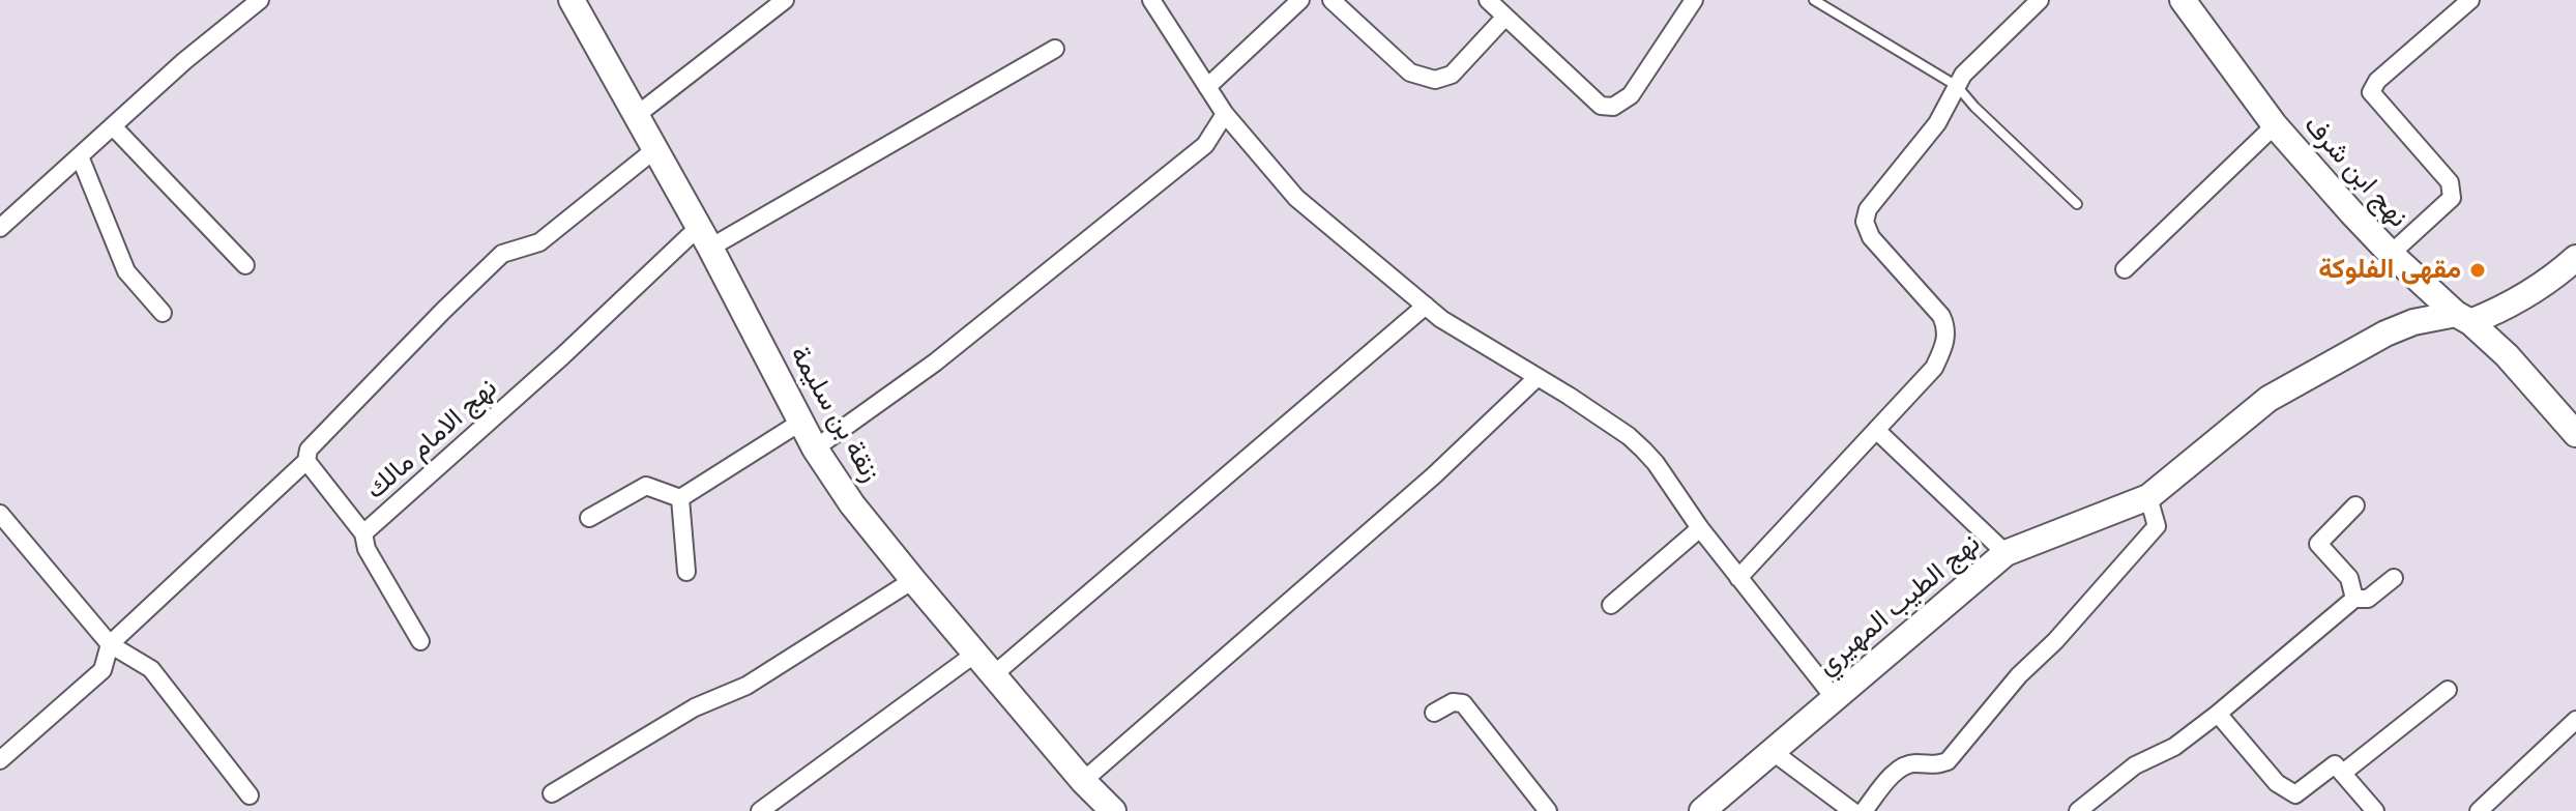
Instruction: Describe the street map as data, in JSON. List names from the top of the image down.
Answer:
{
  "streets": {
    "street": [
      "نهج ابن شرف",
      "زنقة بن سليمة",
      "نهج الامام مالك",
      "نهج الطيب المهيري"
    ]
  },
  "crossings": [
    ["نهج ابن شرف", "نهج الطيب المهيري"],
    ["زنقة بن سليمة", "نهج الامام مالك"]
  ],
  "places": ["مقهى الفلوكة"]
}
